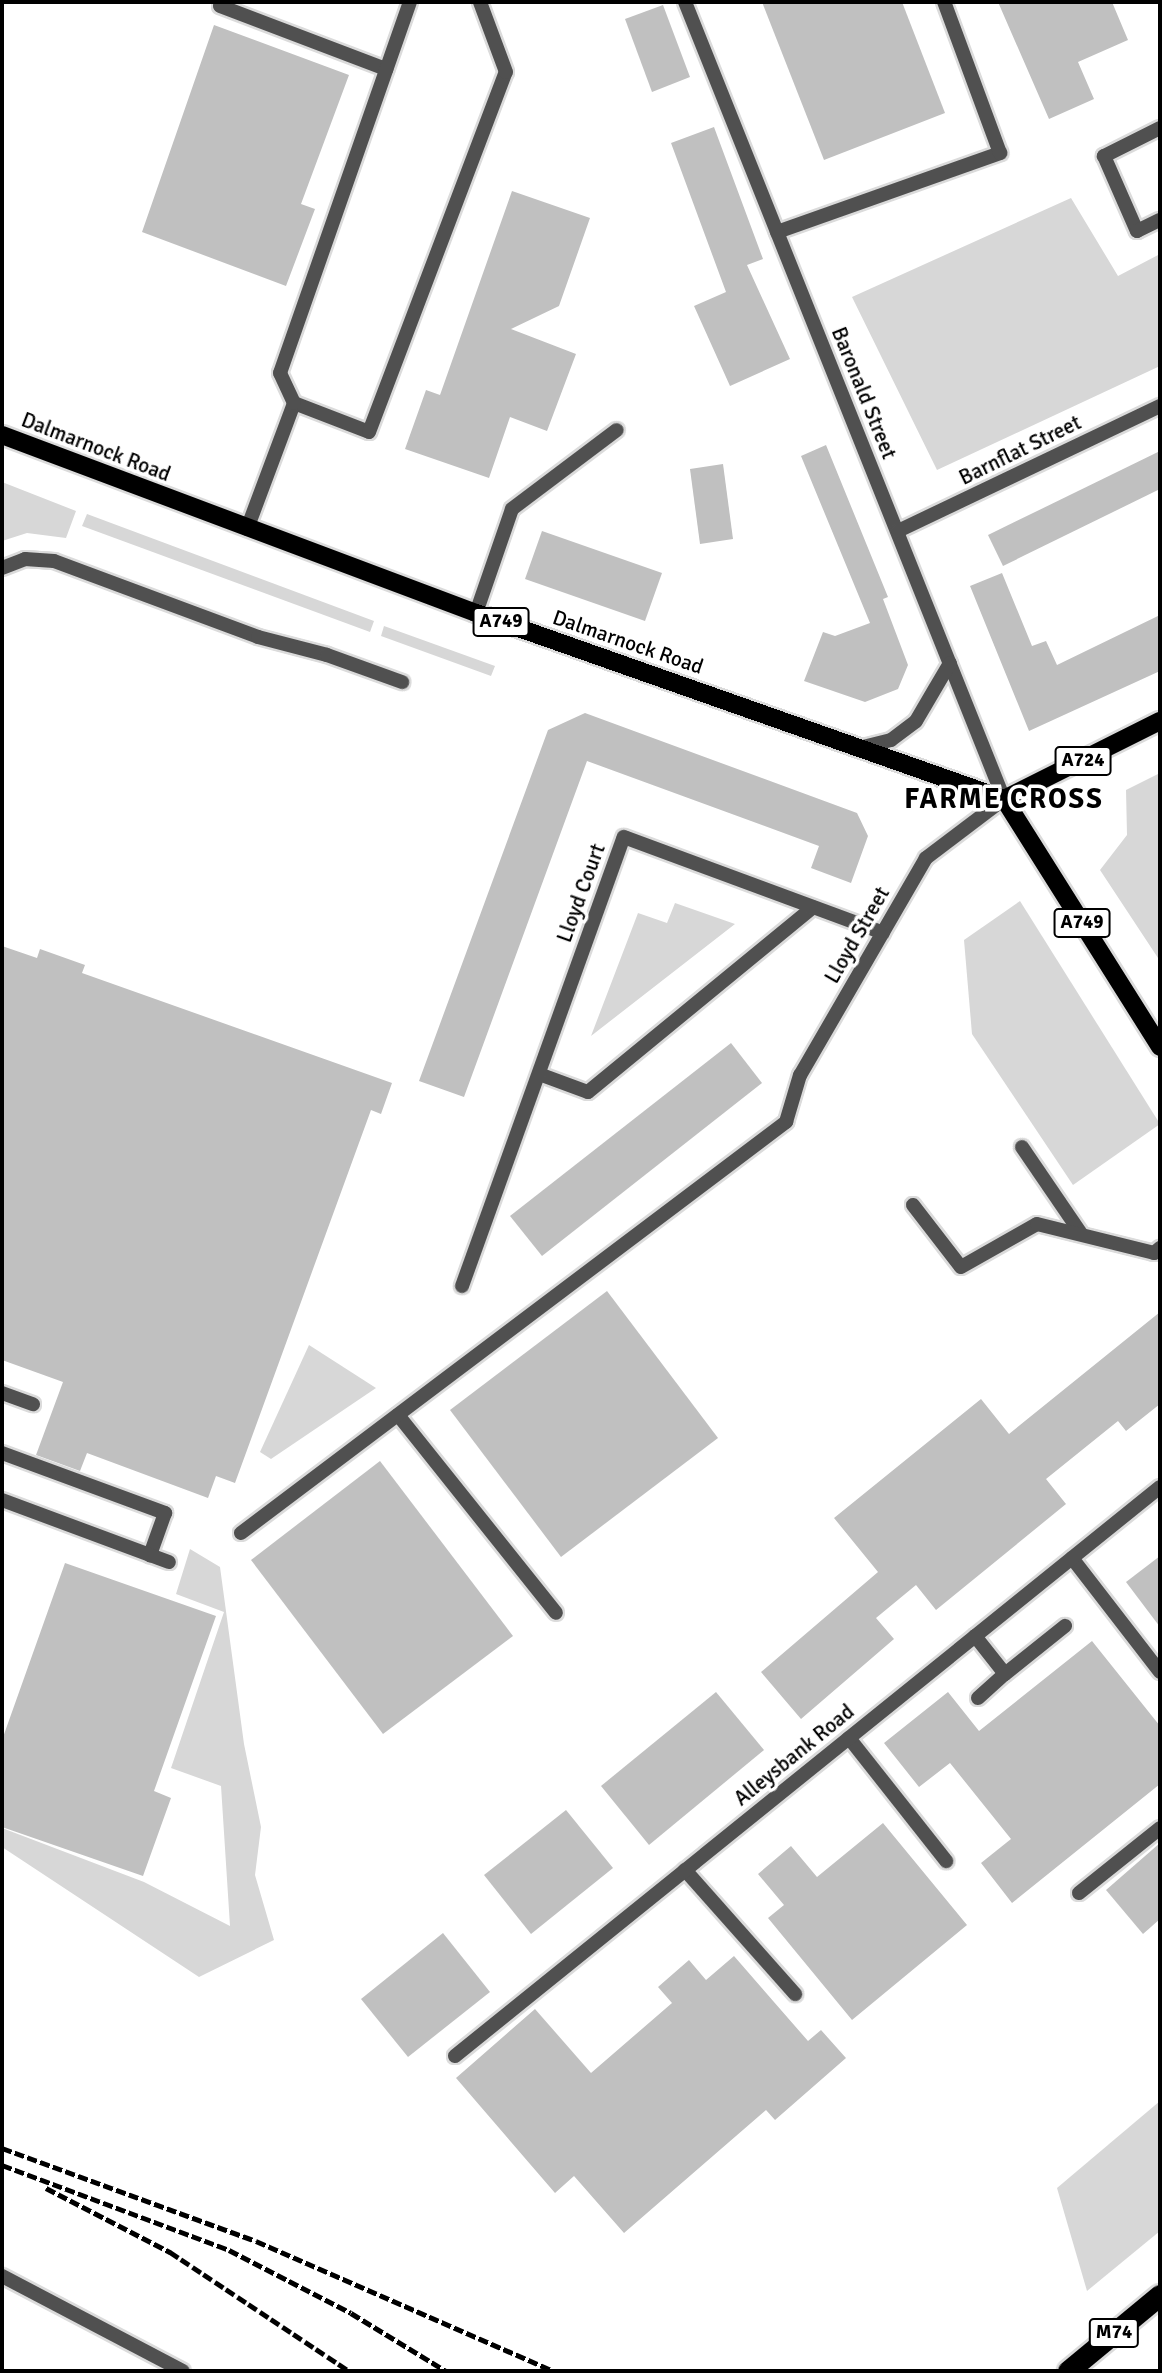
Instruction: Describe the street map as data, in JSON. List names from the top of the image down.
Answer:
{
  "streets": {
    "highway": ["M74"],
    "main road": ["Dalmarnock Road", "A749", "A724"],
    "street": [
      "Baronald Street",
      "Barnflat Street",
      "Lloyd Court",
      "Lloyd Street",
      "Alleysbank Road"
    ]
  },
  "crossings": [
    ["Baronald Street", "Dalmarnock Road"],
    ["Baronald Street", "Barnflat Street"],
    ["Baronald Street", "A749"],
    ["Baronald Street", "A724"],
    ["Baronald Street", "Lloyd Street"],
    ["Dalmarnock Road", "A749"],
    ["Dalmarnock Road", "A724"],
    ["Dalmarnock Road", "Lloyd Street"],
    ["A749", "A724"],
    ["A749", "Lloyd Street"],
    ["A724", "Lloyd Street"],
    ["Lloyd Court", "Lloyd Street"]
  ],
  "districts": ["FARME CROSS"]
}
